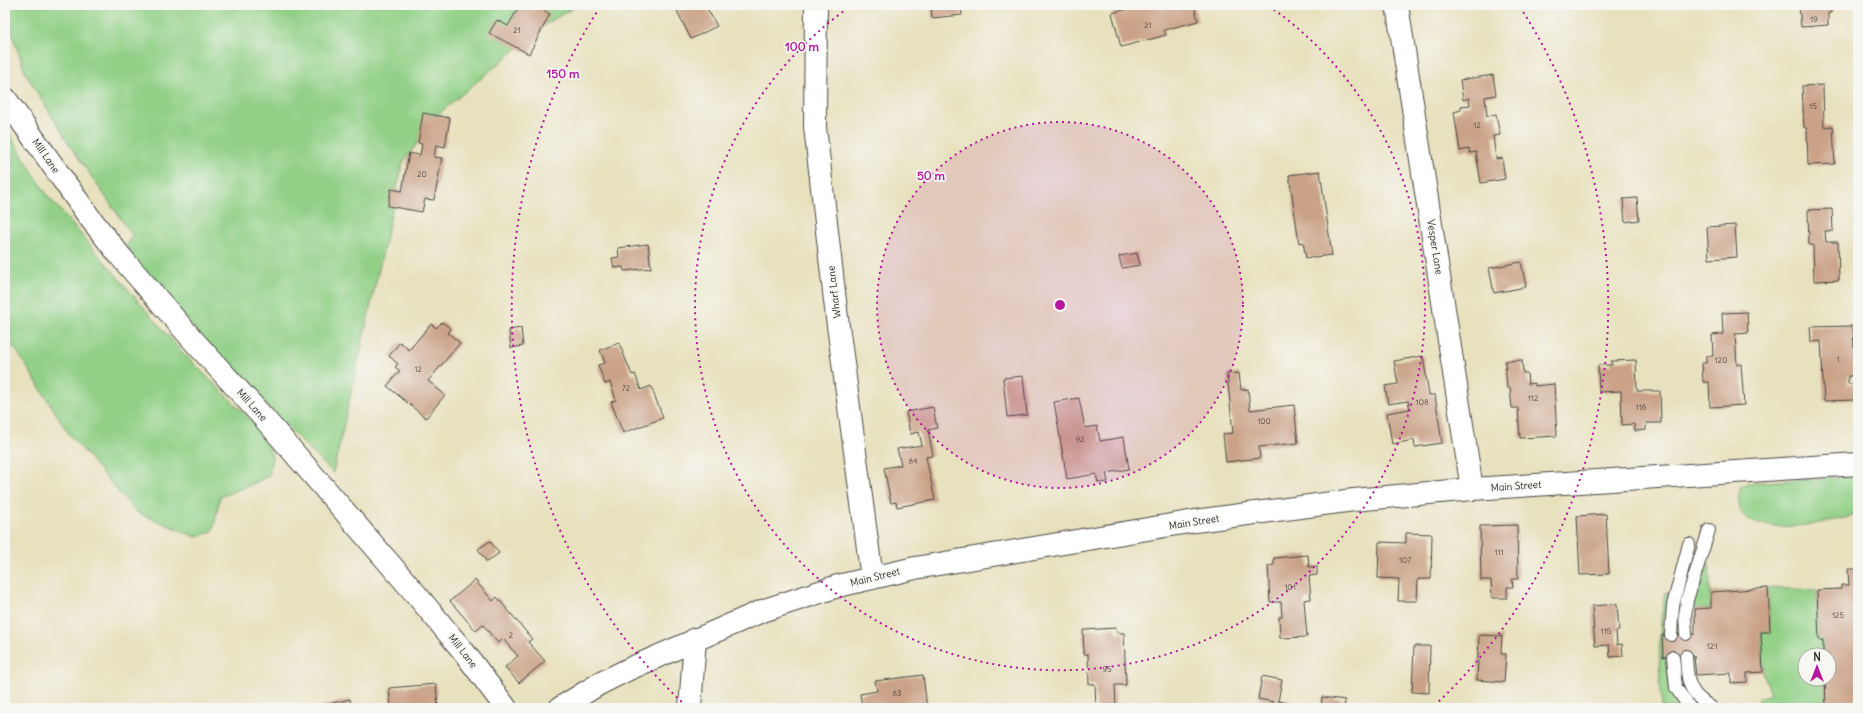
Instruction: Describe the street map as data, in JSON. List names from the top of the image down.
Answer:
{
  "streets": {
    "street": [
      "Mill Lane",
      "Vesper Lane",
      "Wharf Lane",
      "Main Street"
    ]
  },
  "crossings": [
    ["Vesper Lane", "Main Street"],
    ["Wharf Lane", "Main Street"]
  ],
  "house_numbers": [
    "19",
    "21",
    "21",
    "15",
    "12",
    "20",
    "1",
    "120",
    "12",
    "72",
    "112",
    "108",
    "116",
    "100",
    "92",
    "84",
    "111",
    "107",
    "101",
    "125",
    "115",
    "2",
    "121",
    "95",
    "83"
  ],
  "north": "top",
  "rings": ["100 m", "150 m", "50 m"]
}
